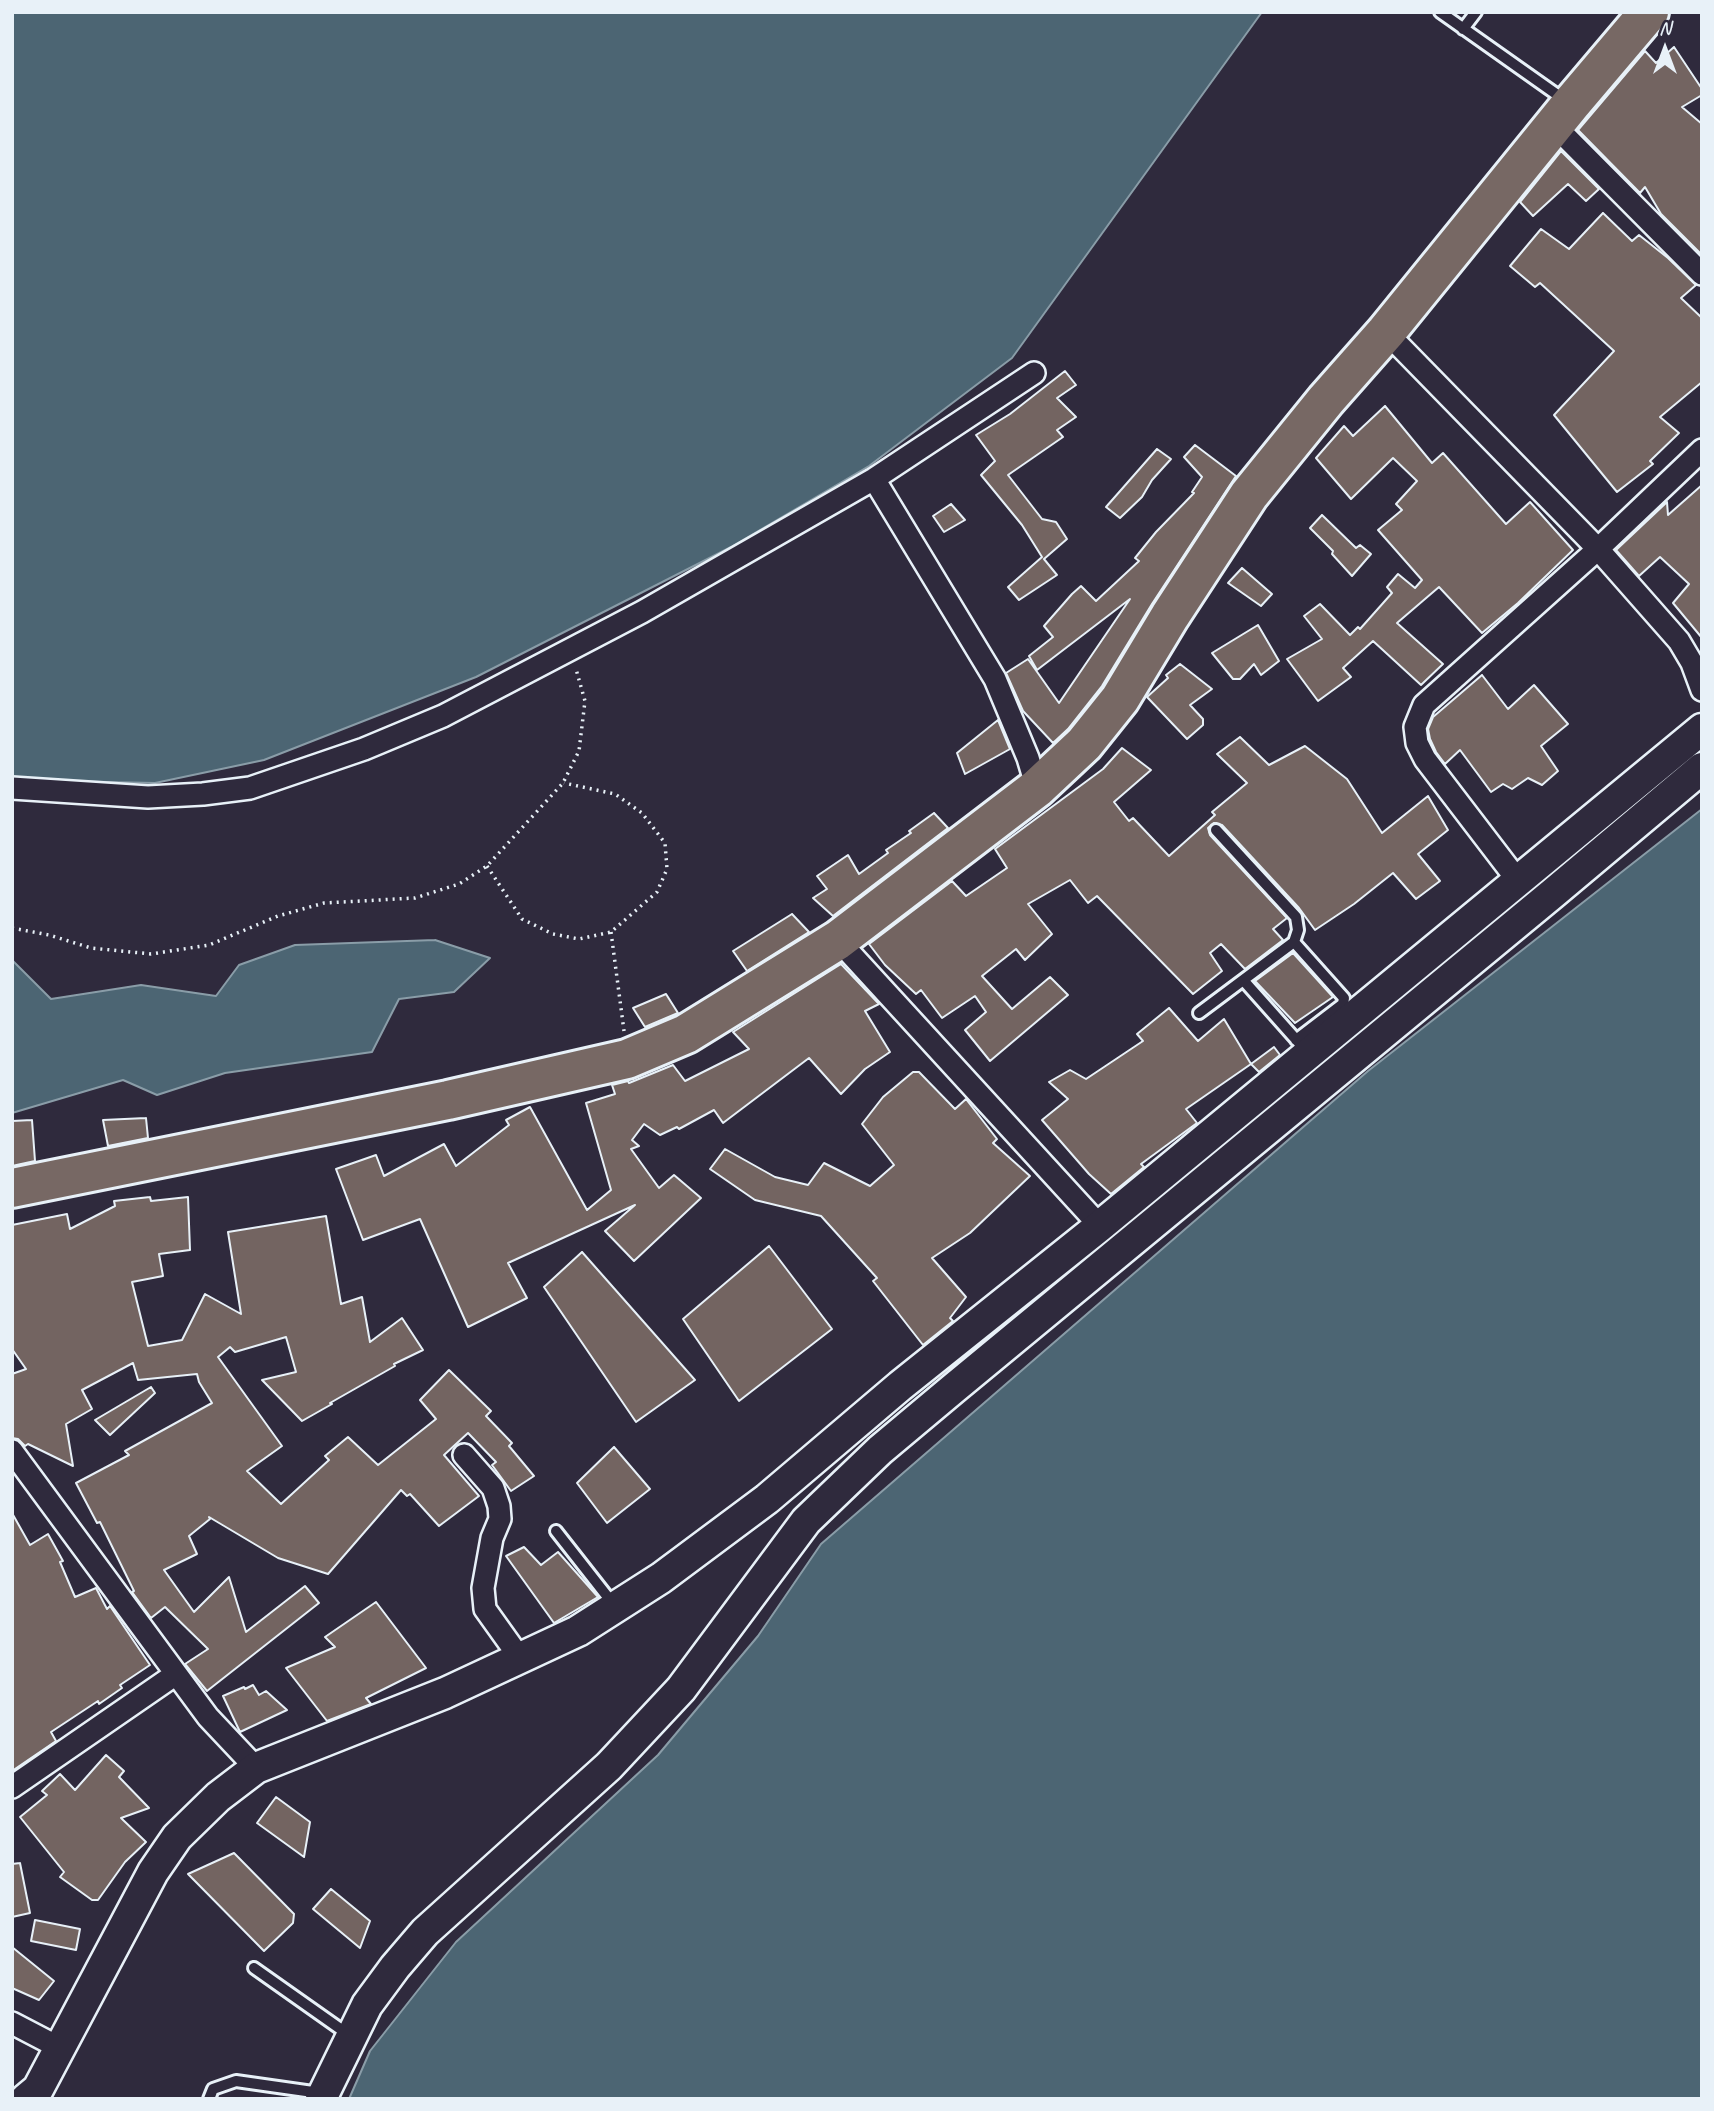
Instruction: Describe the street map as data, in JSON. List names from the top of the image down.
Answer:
{
  "north": "top"
}
